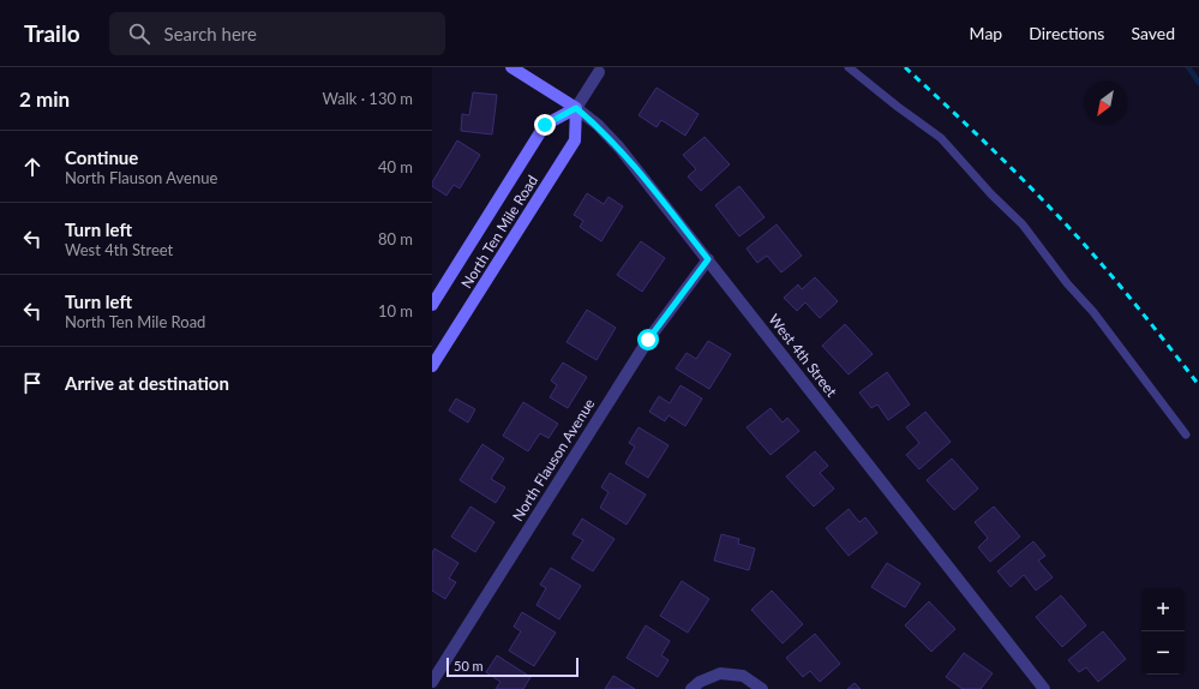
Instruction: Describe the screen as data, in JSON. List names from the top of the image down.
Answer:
{
  "streets": {
    "main road": ["North Ten Mile Road", "West 4th Street"],
    "street": ["North Flauson Avenue"]
  },
  "crossings": [
    ["North Ten Mile Road", "West 4th Street"],
    ["West 4th Street", "North Flauson Avenue"]
  ],
  "scale_bar": "50 m",
  "north": "bottom left",
  "page": {
    "header": "Trailo",
    "search": "Search here",
    "nav": ["Map", "Directions", "Saved"],
    "heading": ["2 min", "Walk · 130 m"],
    "list": [
      ["Continue", "North Flauson Avenue", "40 m"],
      ["Turn left", "West 4th Street", "80 m"],
      ["Turn left", "North Ten Mile Road", "10 m"],
      "Arrive at destination"
    ],
    "map_buttons": ["+", "−"],
    "scale": "50 m"
  }
}
